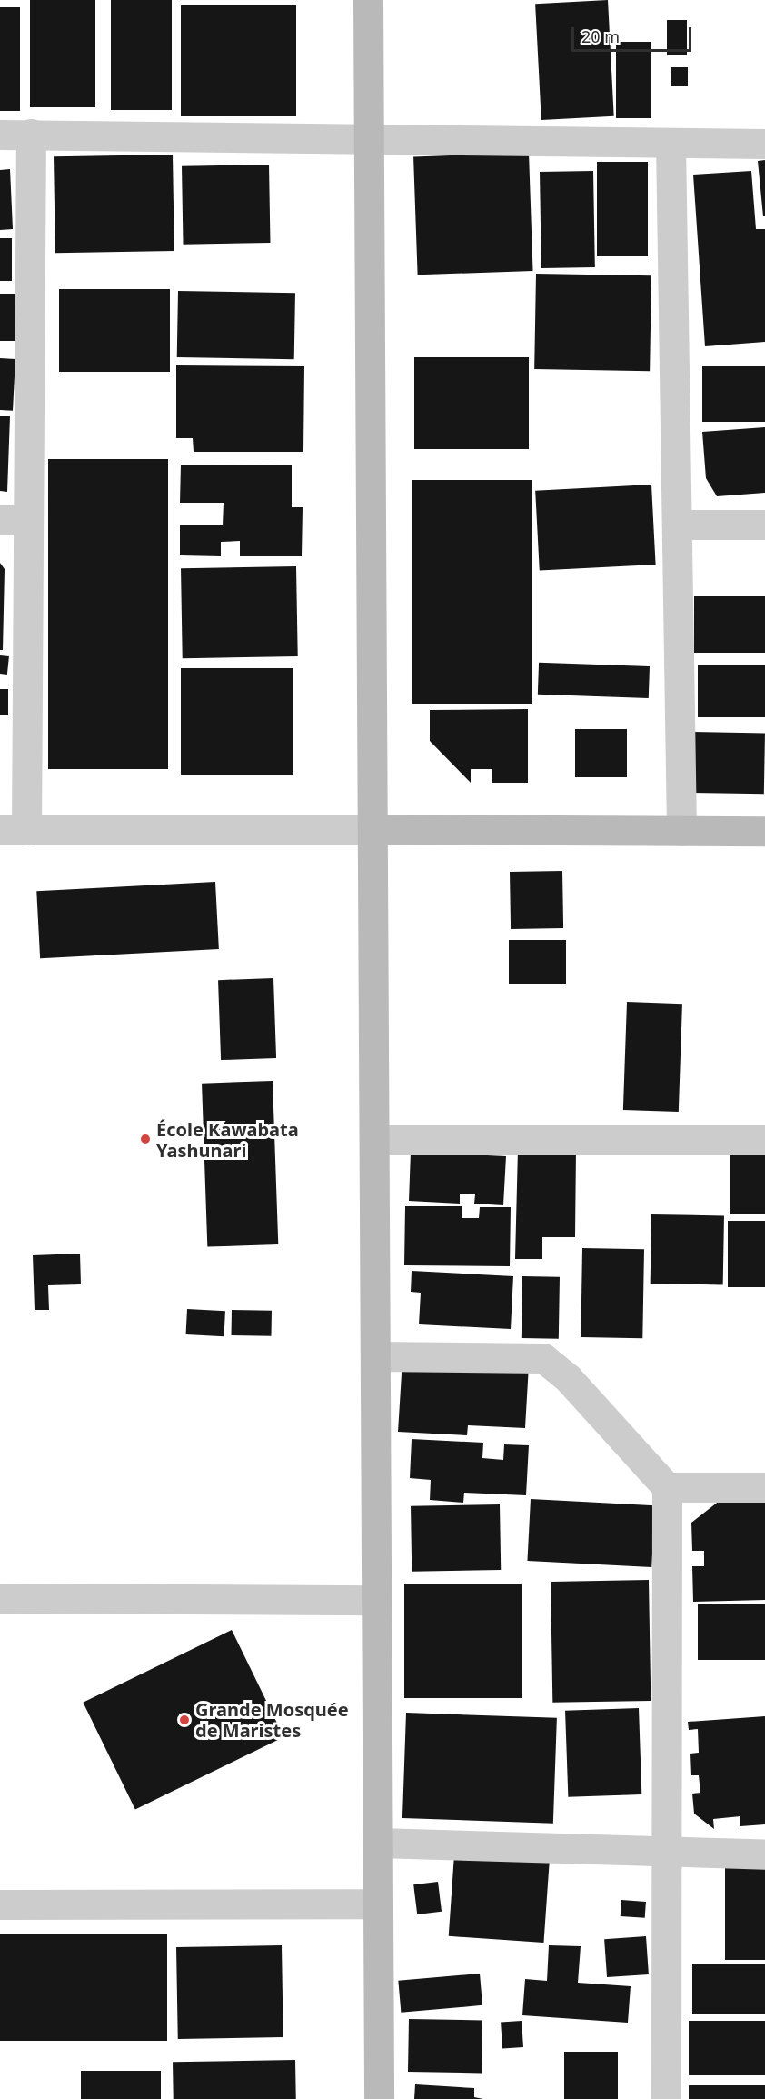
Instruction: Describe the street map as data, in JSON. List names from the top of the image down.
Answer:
{
  "places": ["École Kawabata Yashunari", "Grande Mosquée de Maristes"],
  "scale_bar": "20 m"
}
